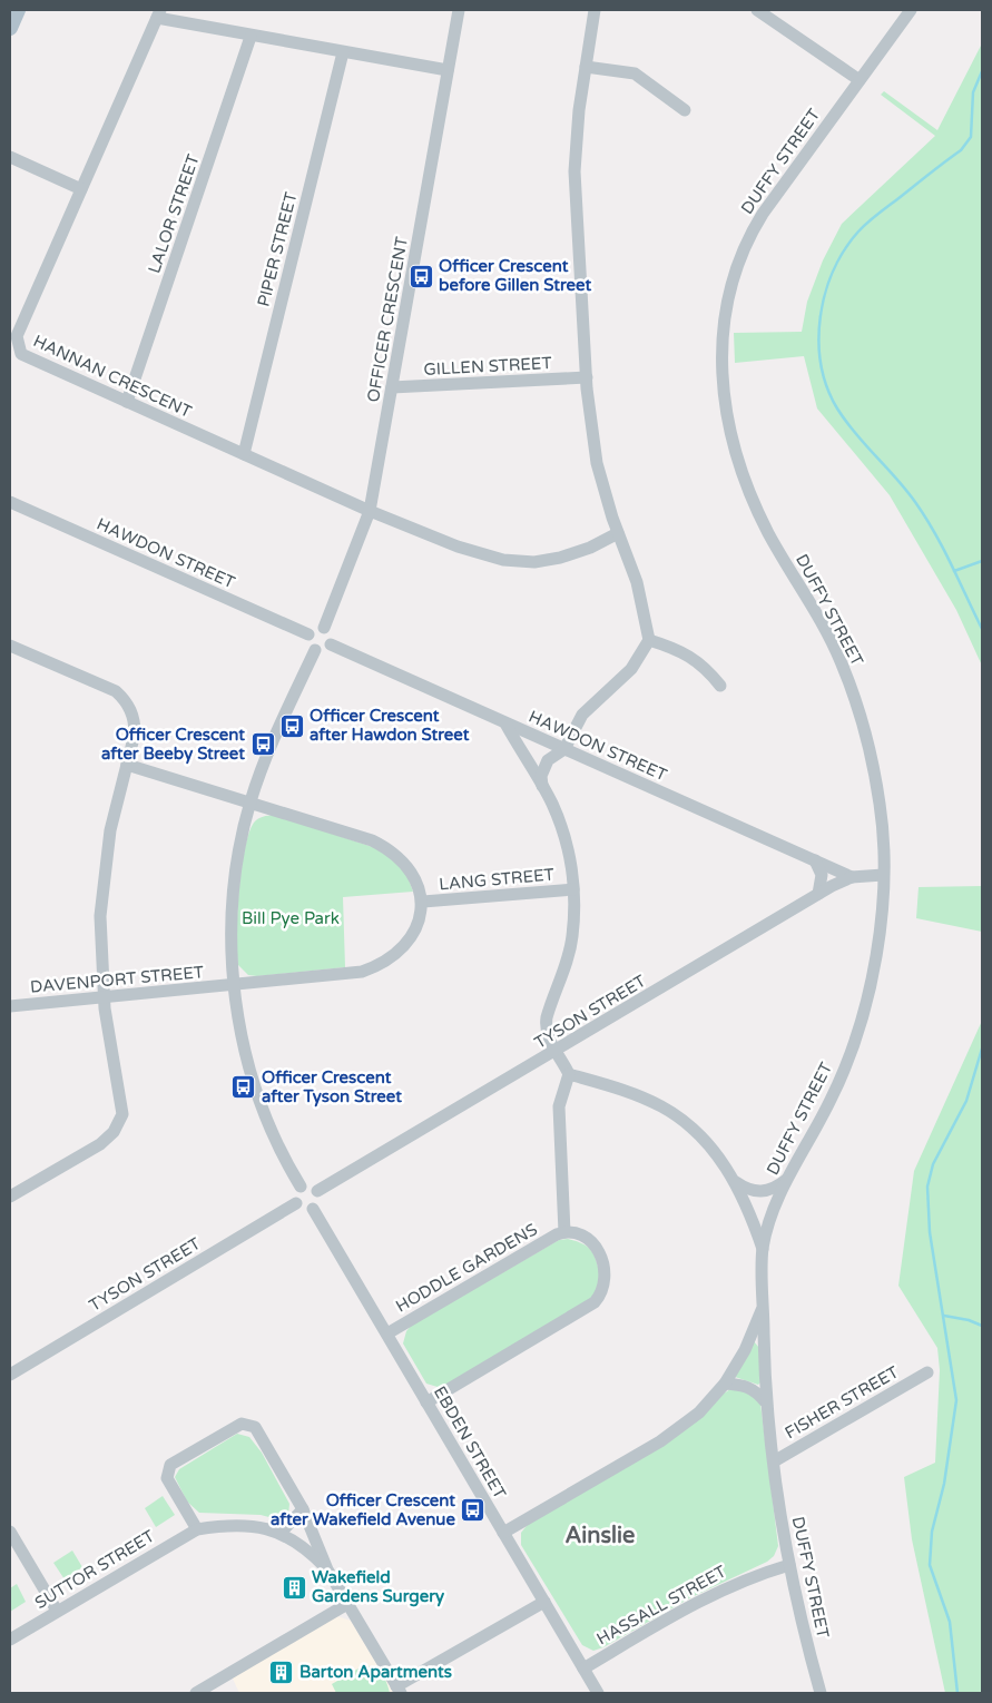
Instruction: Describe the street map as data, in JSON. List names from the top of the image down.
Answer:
{
  "streets": {
    "street": [
      "DUFFY STREET",
      "LALOR STREET",
      "PIPER STREET",
      "OFFICER CRESCENT",
      "GILLEN STREET",
      "HANNAN CRESCENT",
      "HAWDON STREET",
      "LANG STREET",
      "DAVENPORT STREET",
      "TYSON STREET",
      "HODDLE GARDENS",
      "FISHER STREET",
      "EBDEN STREET",
      "SUTTOR STREET",
      "HASSALL STREET"
    ]
  },
  "crossings": [
    ["DUFFY STREET", "TYSON STREET"],
    ["DUFFY STREET", "FISHER STREET"],
    ["DUFFY STREET", "HASSALL STREET"],
    ["LALOR STREET", "HANNAN CRESCENT"],
    ["PIPER STREET", "HANNAN CRESCENT"],
    ["OFFICER CRESCENT", "GILLEN STREET"],
    ["OFFICER CRESCENT", "HANNAN CRESCENT"],
    ["OFFICER CRESCENT", "HAWDON STREET"],
    ["HAWDON STREET", "TYSON STREET"],
    ["LANG STREET", "DAVENPORT STREET"],
    ["TYSON STREET", "EBDEN STREET"],
    ["HODDLE GARDENS", "EBDEN STREET"],
    ["EBDEN STREET", "HASSALL STREET"]
  ],
  "districts": ["Ainslie"],
  "parks": ["Bill Pye Park"],
  "places": {
    "bus stop": [
      "Officer Crescent before Gillen Street",
      "Officer Crescent after Hawdon Street",
      "Officer Crescent after Beeby Street",
      "Officer Crescent after Tyson Street",
      "Officer Crescent after Wakefield Avenue"
    ],
    "building": ["Wakefield Gardens Surgery", "Barton Apartments"]
  }
}
